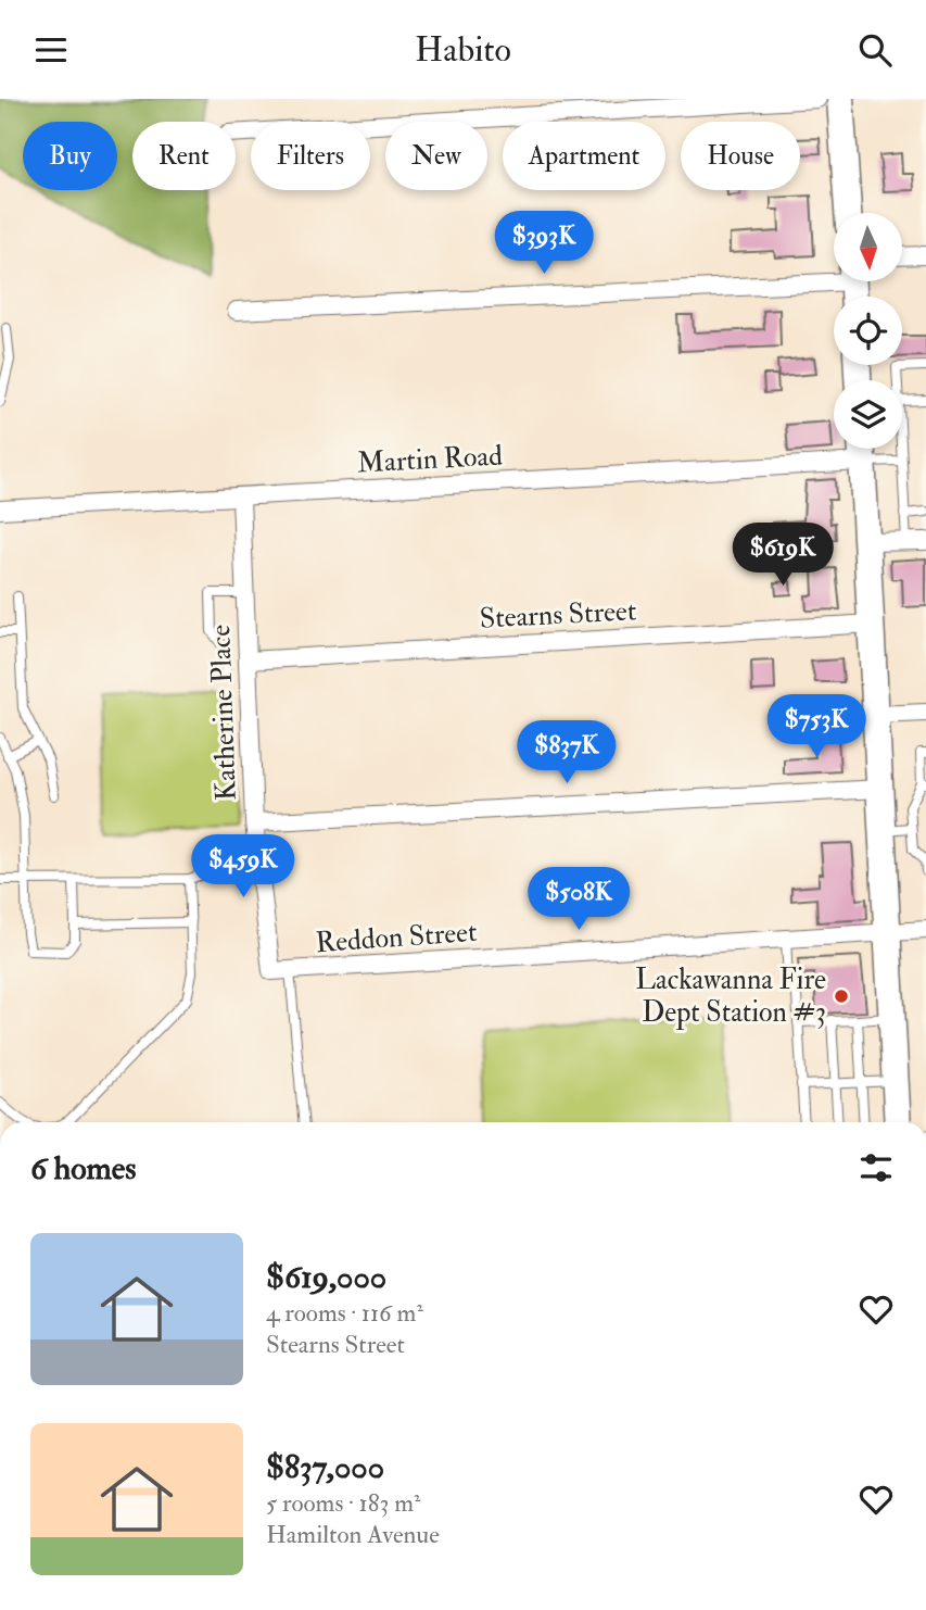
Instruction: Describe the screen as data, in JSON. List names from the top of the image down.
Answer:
{
  "streets": {
    "street": [
      "Martin Road",
      "Stearns Street",
      "Katherine Place",
      "Reddon Street"
    ]
  },
  "crossings": [
    ["Martin Road", "Katherine Place"],
    ["Stearns Street", "Katherine Place"],
    ["Katherine Place", "Reddon Street"]
  ],
  "places": ["Lackawanna Fire Dept Station #3"],
  "north": "bottom",
  "page": {
    "header": "Habito",
    "chip": [
      "Buy",
      "Rent",
      "Filters",
      "New",
      "Apartment",
      "House"
    ],
    "price": [
      "$393K",
      "$619K",
      "$753K",
      "$837K",
      "$459K",
      "$508K"
    ],
    "heading": "6 homes",
    "list": [
      {
        "name": "$619,000",
        "note": "4 rooms · 116 m² · Stearns Street"
      },
      {
        "name": "$837,000",
        "note": "5 rooms · 183 m² · Hamilton Avenue"
      }
    ]
  }
}
